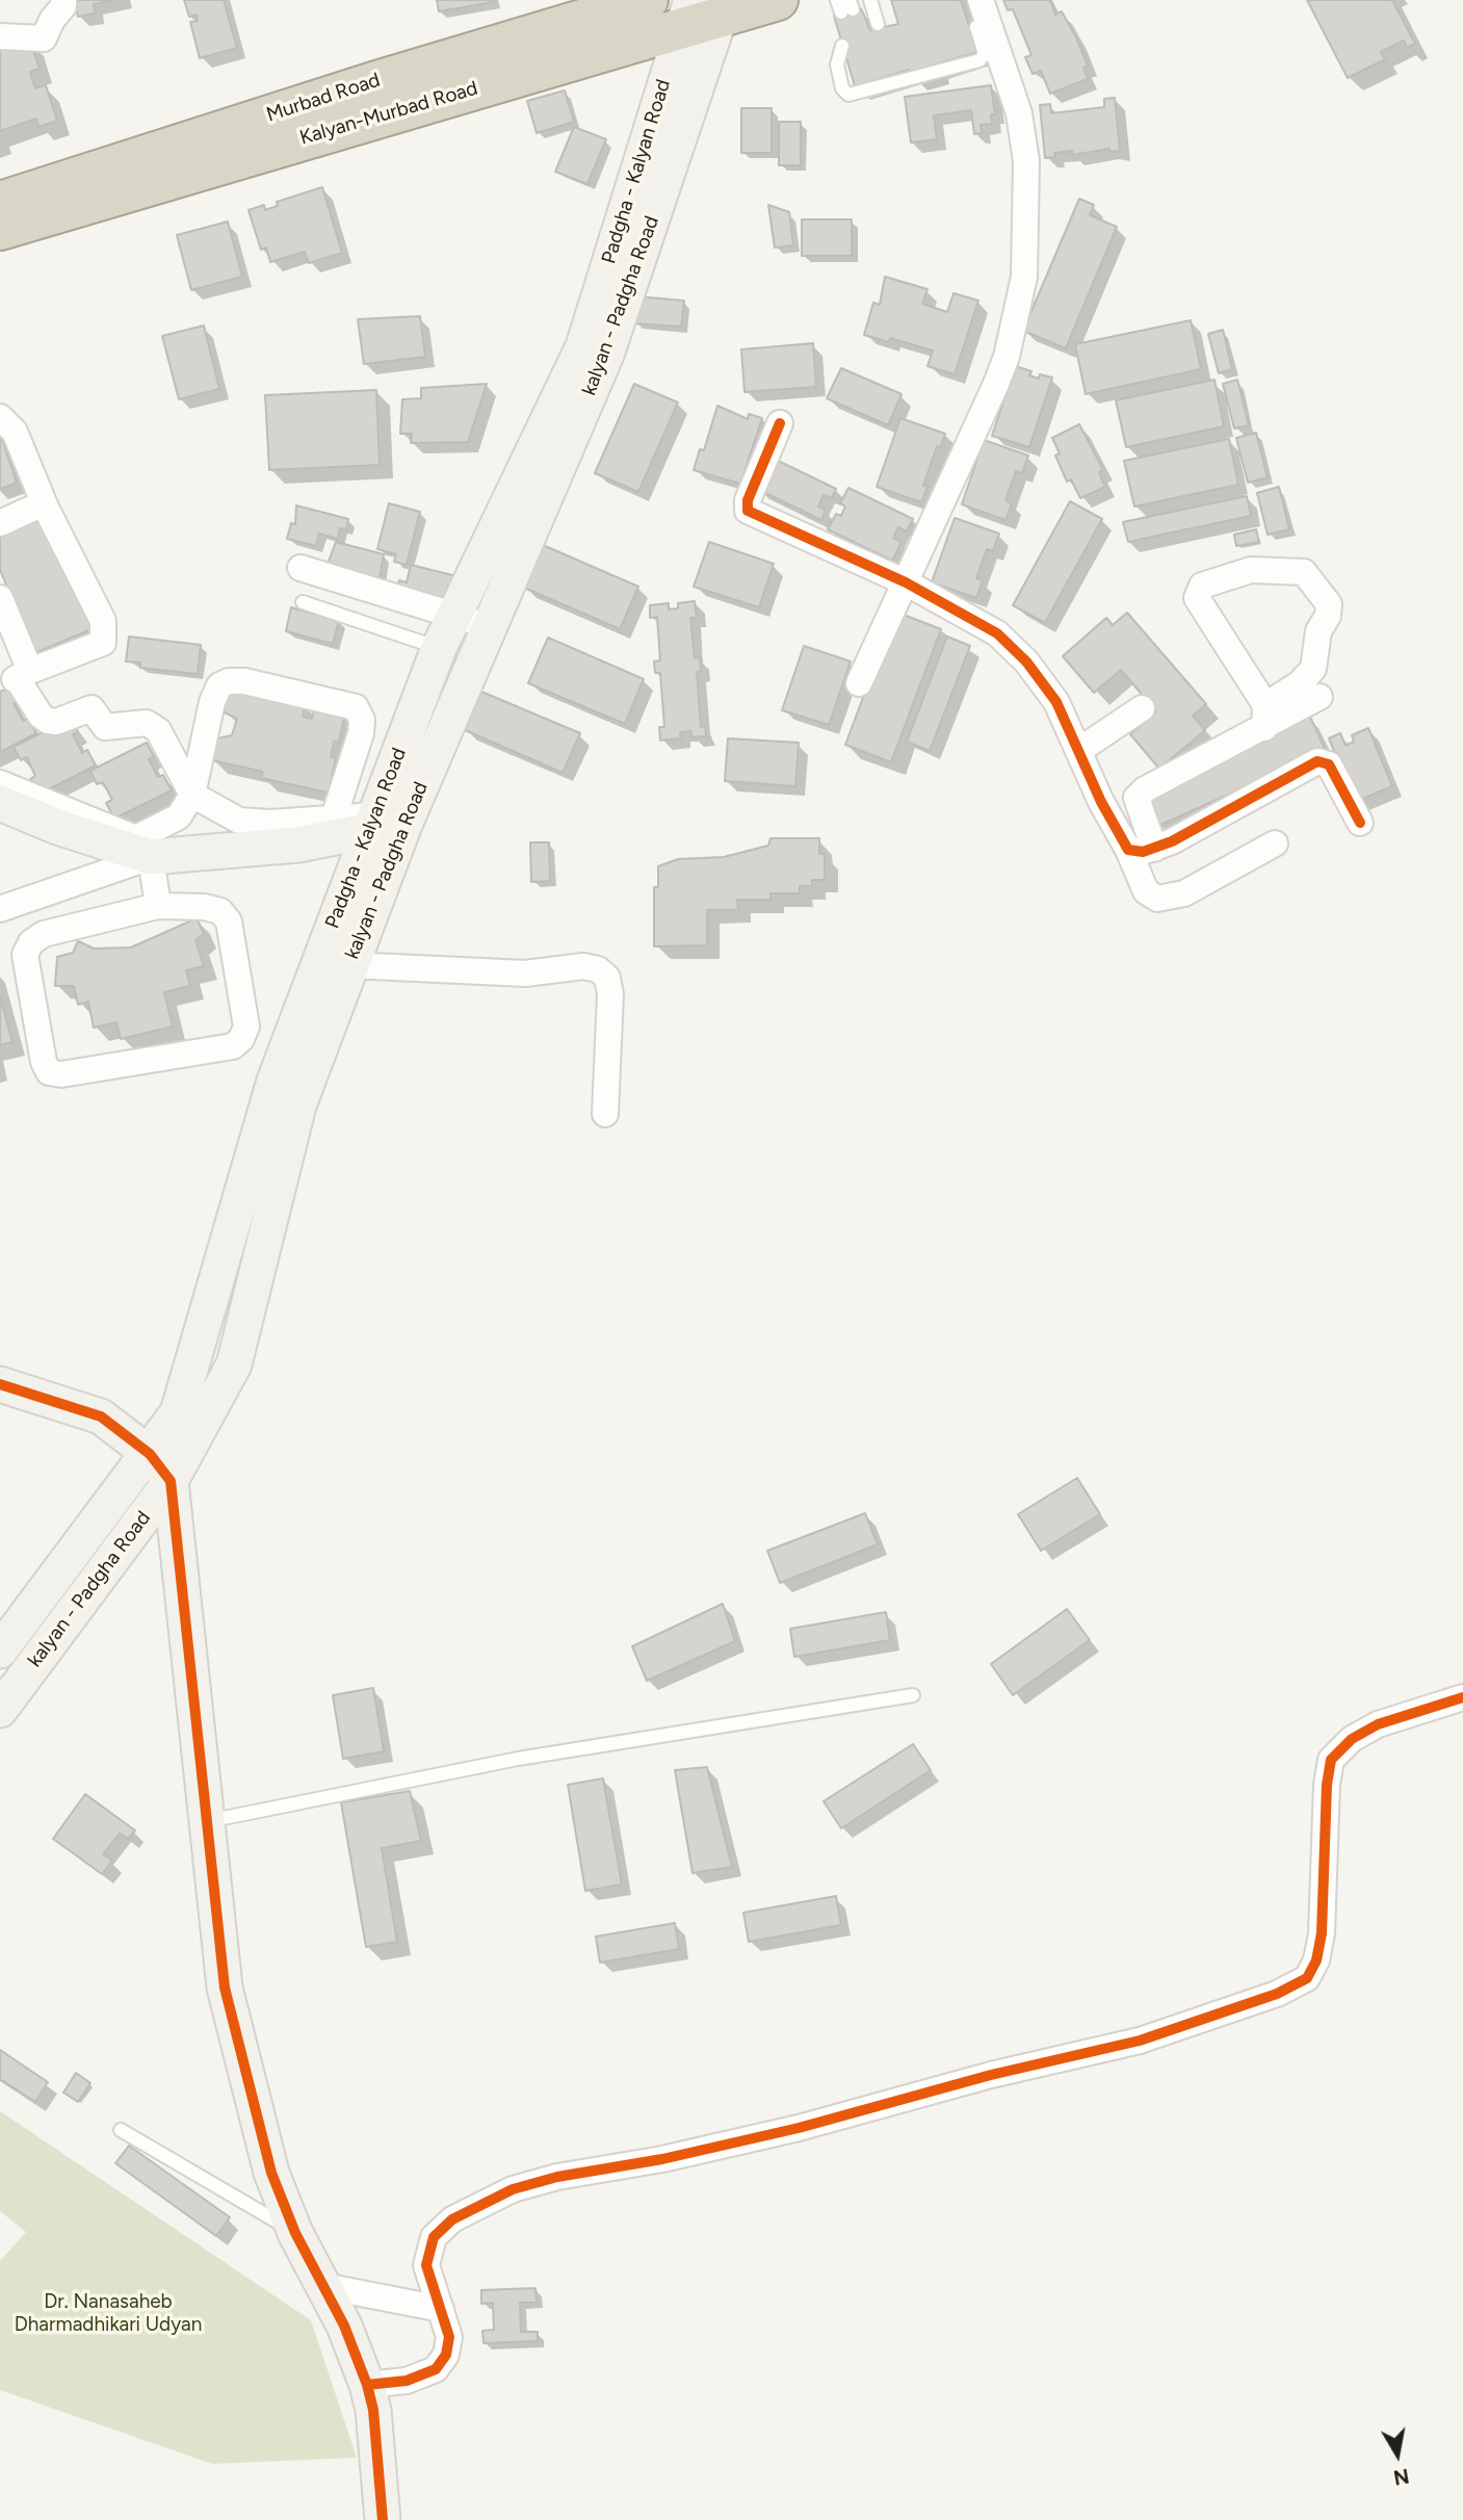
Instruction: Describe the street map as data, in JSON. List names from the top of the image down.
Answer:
{
  "streets": {
    "highway": ["Murbad Road", "Kalyan-Murbad Road"],
    "main road": ["Padgha - Kalyan Road", "kalyan - Padgha Road"]
  },
  "crossings": [
    ["Murbad Road", "Kalyan-Murbad Road"],
    ["Kalyan-Murbad Road", "kalyan - Padgha Road"],
    ["Padgha - Kalyan Road", "kalyan - Padgha Road"]
  ],
  "parks": ["Dr. Nanasaheb Dharmadhikari Udyan"],
  "north": "bottom"
}
